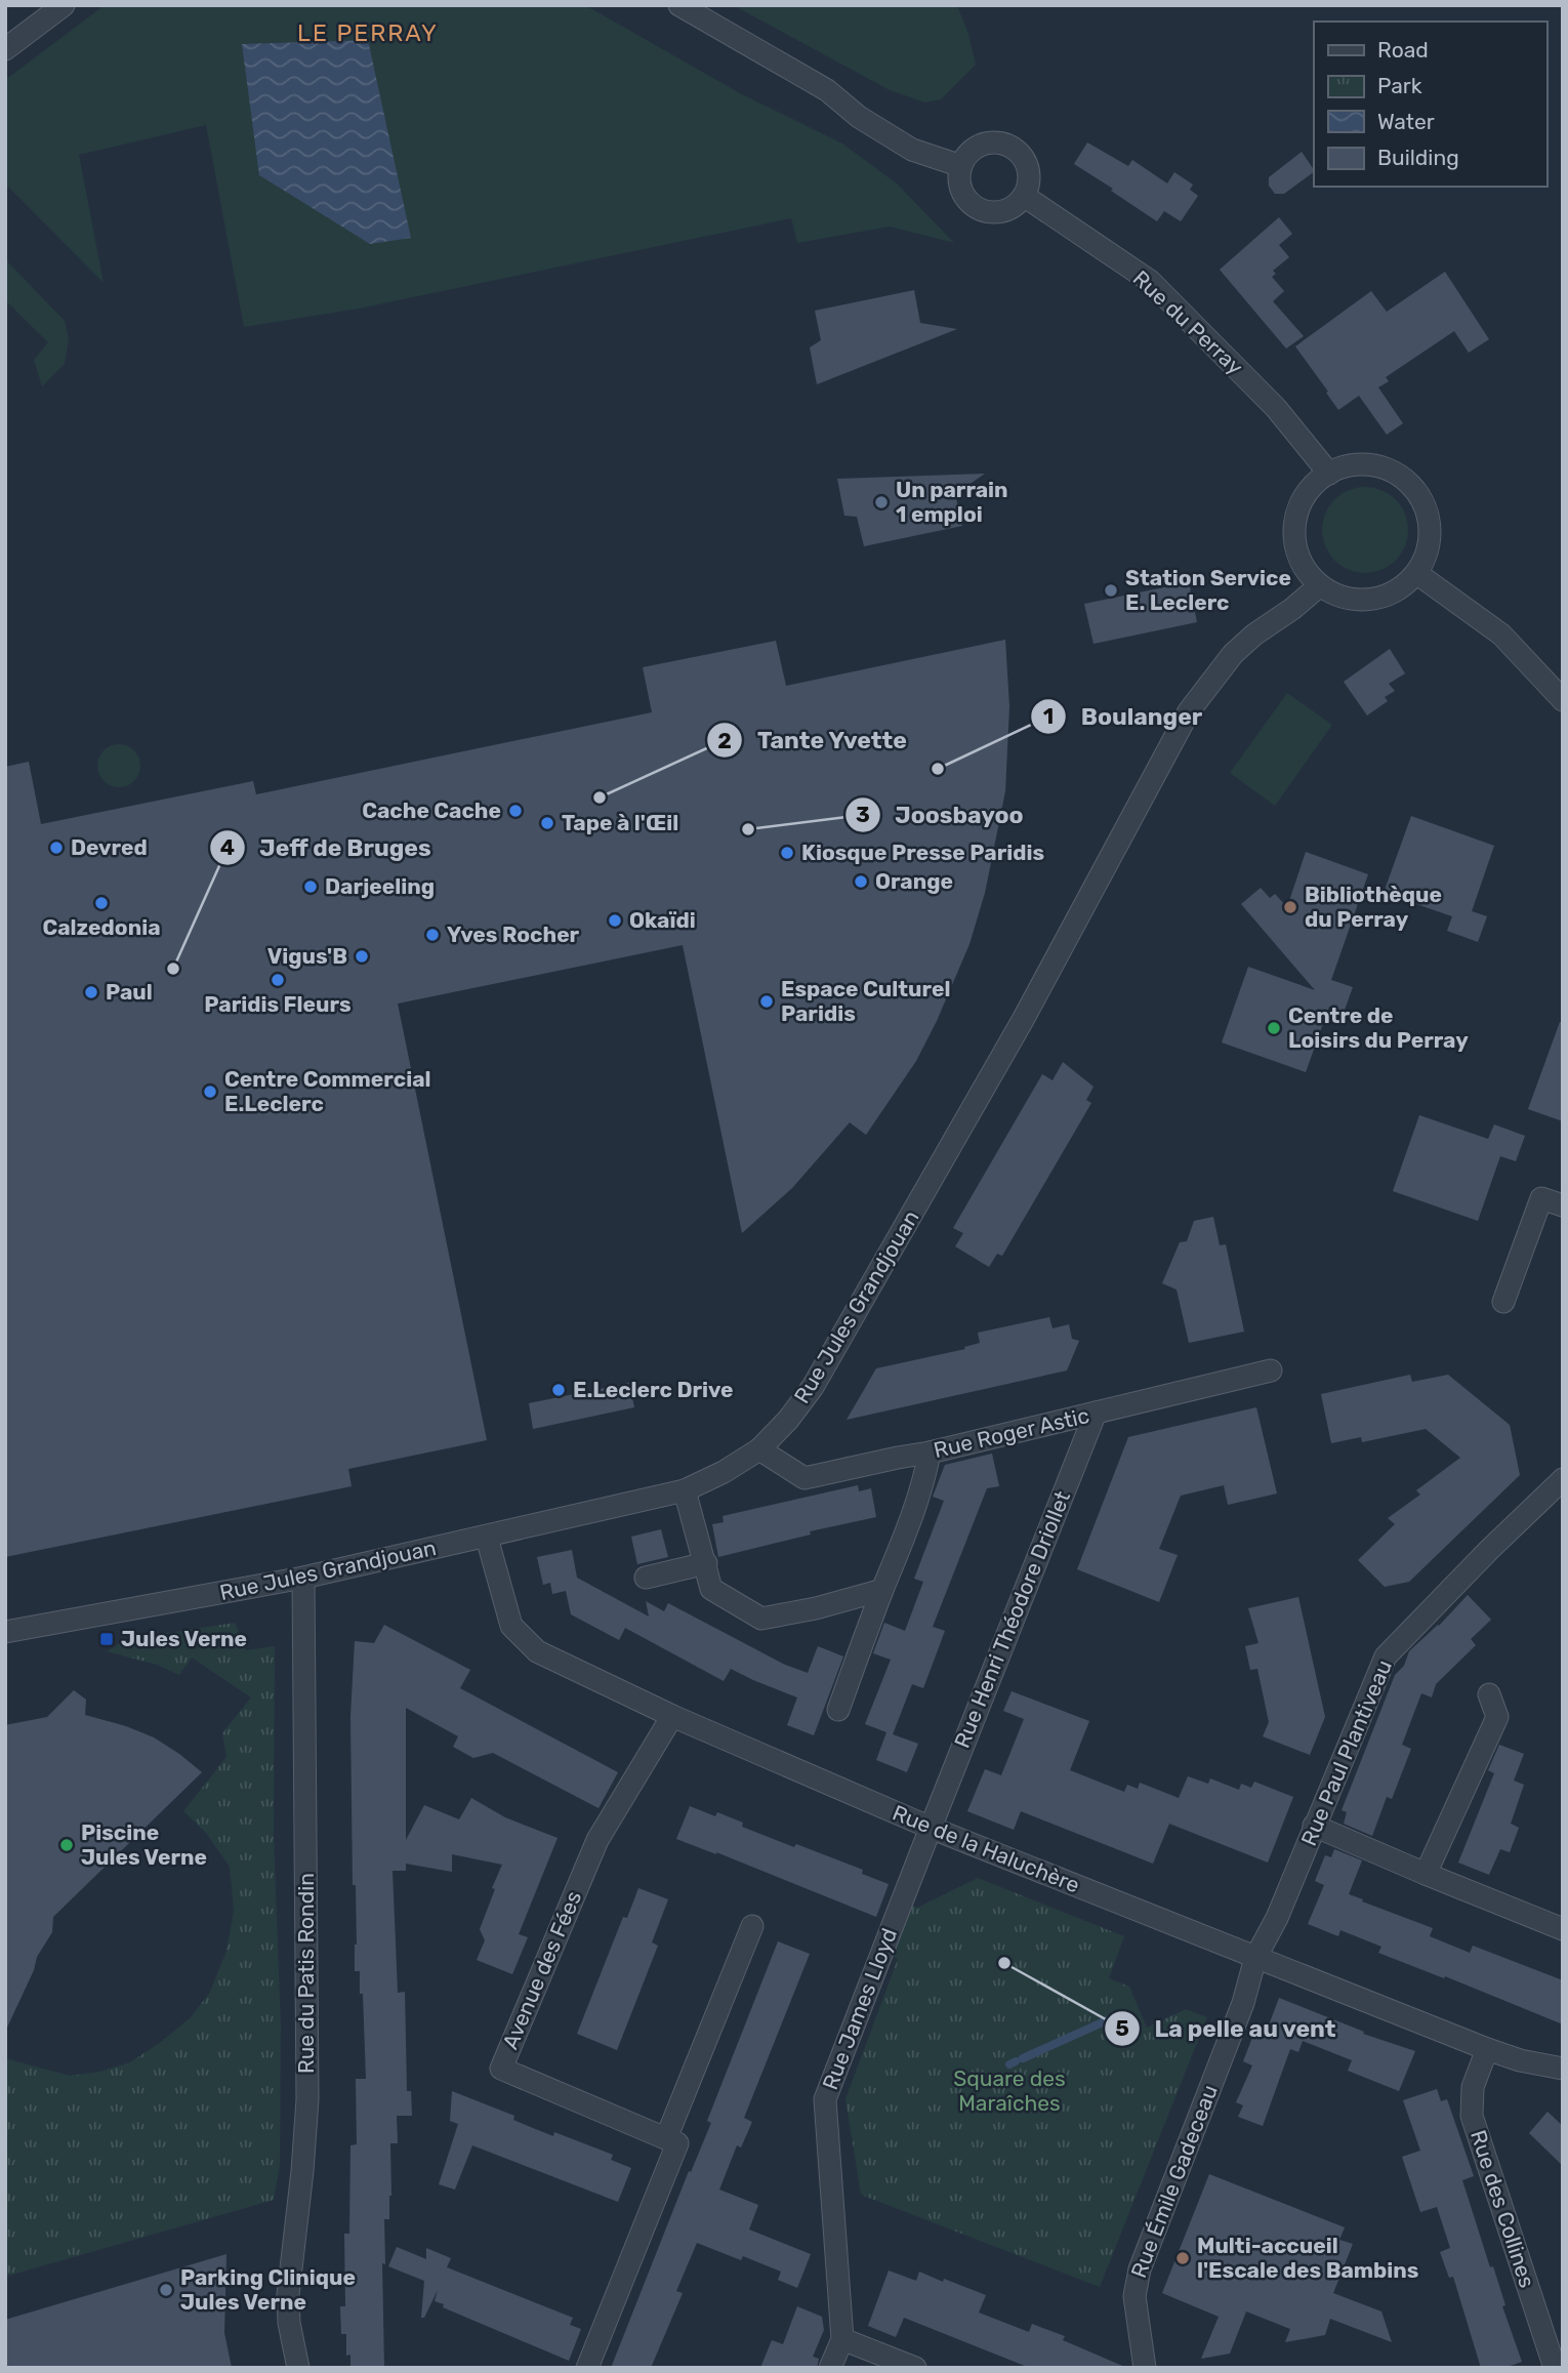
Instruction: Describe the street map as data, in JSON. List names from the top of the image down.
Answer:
{
  "streets": {
    "street": [
      "Rue du Perray",
      "Rue Jules Grandjouan",
      "Rue Roger Astic",
      "Rue Henri Théodore Driollet",
      "Rue Paul Plantiveau",
      "Rue de la Haluchère",
      "Avenue des Fées",
      "Rue du Patis Rondin",
      "Rue James Lloyd",
      "Rue Émile Gadeceau",
      "Rue des Collines"
    ]
  },
  "crossings": [
    ["Rue du Perray", "Rue Jules Grandjouan"],
    ["Rue Jules Grandjouan", "Rue Roger Astic"],
    ["Rue Jules Grandjouan", "Rue de la Haluchère"],
    ["Rue Jules Grandjouan", "Rue du Patis Rondin"],
    ["Rue Roger Astic", "Rue Henri Théodore Driollet"],
    ["Rue Henri Théodore Driollet", "Rue de la Haluchère"],
    ["Rue Henri Théodore Driollet", "Rue James Lloyd"],
    ["Rue Paul Plantiveau", "Rue de la Haluchère"],
    ["Rue Paul Plantiveau", "Rue Émile Gadeceau"],
    ["Rue de la Haluchère", "Avenue des Fées"],
    ["Rue de la Haluchère", "Rue James Lloyd"],
    ["Rue de la Haluchère", "Rue Émile Gadeceau"],
    ["Rue de la Haluchère", "Rue des Collines"]
  ],
  "districts": ["LE PERRAY"],
  "parks": ["Square des Maraîches"],
  "places": {
    "other": [
      "Un parrain 1 emploi",
      "Station Service E. Leclerc",
      "Boulanger",
      "Tante Yvette",
      "Cache Cache",
      "Tape à l'Œil",
      "Joosbayoo",
      "Devred",
      "Kiosque Presse Paridis",
      "Orange",
      "Darjeeling",
      "Calzedonia",
      "Bibliothèque du Perray",
      "Okaïdi",
      "Yves Rocher",
      "Vigus'B",
      "Jeff de Bruges",
      "Paridis Fleurs",
      "Paul",
      "Espace Culturel Paridis",
      "Centre de Loisirs du Perray",
      "Centre Commercial E.Leclerc",
      "E.Leclerc Drive",
      "Piscine Jules Verne",
      "La pelle au vent",
      "Multi-accueil l'Escale des Bambins",
      "Parking Clinique Jules Verne"
    ],
    "transit": ["Jules Verne"]
  },
  "legend": [
    "Road",
    "Park",
    "Water",
    "Building"
  ]
}
